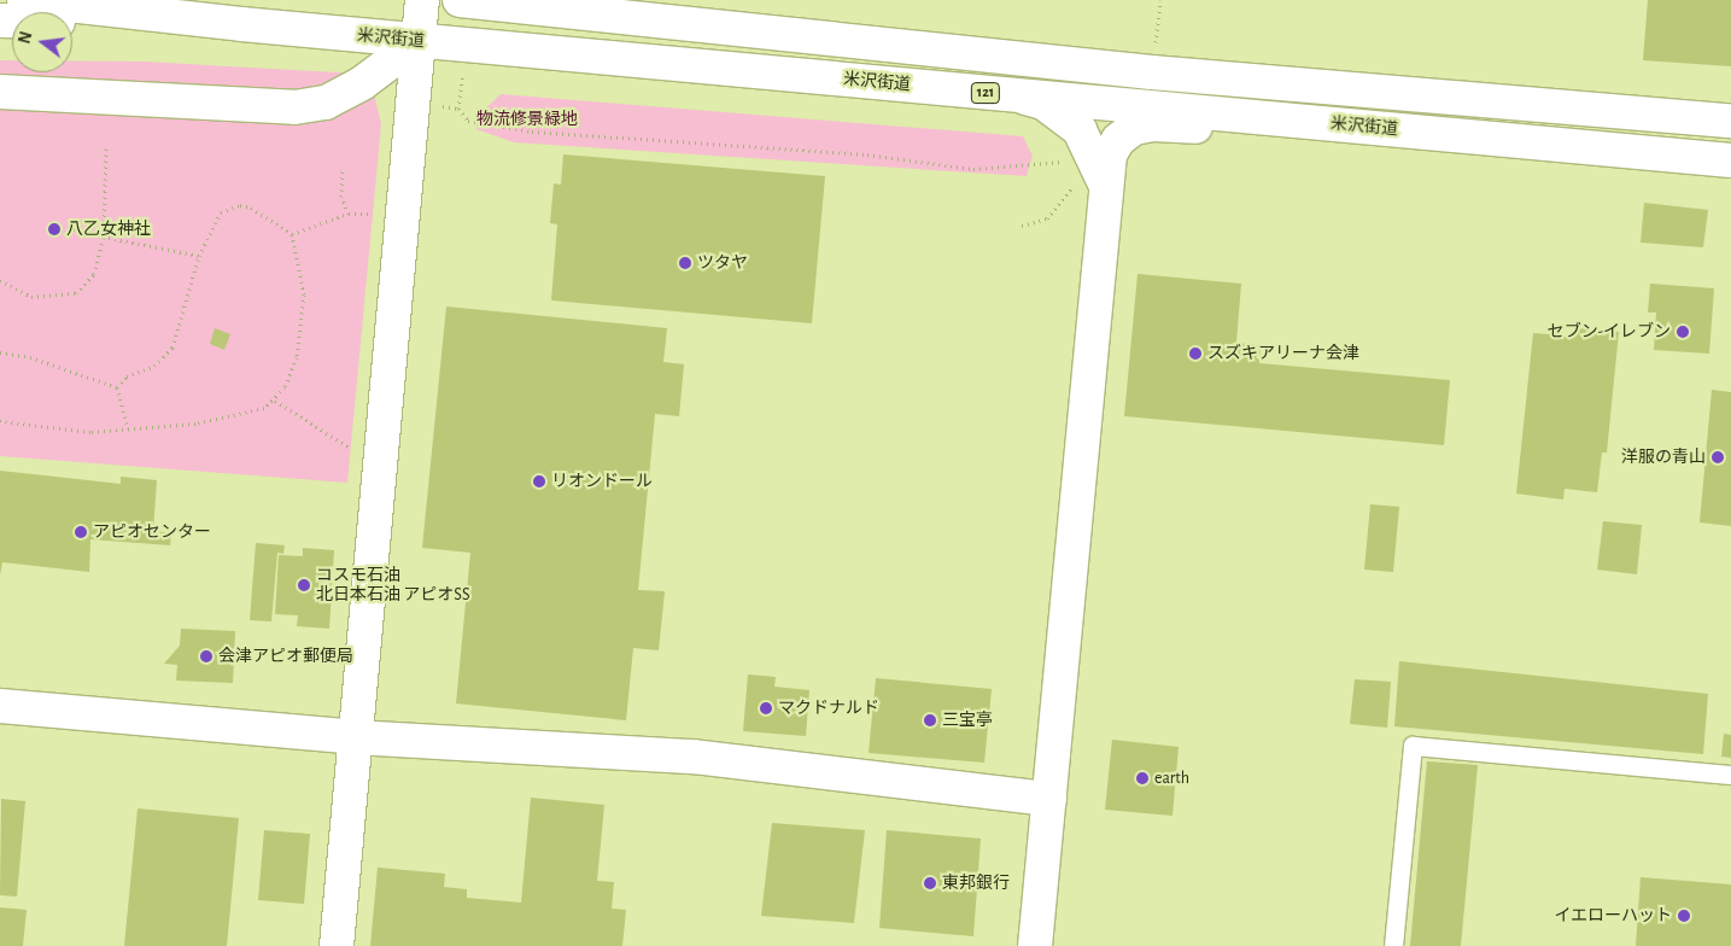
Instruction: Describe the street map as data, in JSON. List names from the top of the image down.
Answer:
{
  "streets": {
    "main road": ["米沢街道", "121"]
  },
  "parks": ["物流修景緑地"],
  "places": [
    "八乙女神社",
    "ツタヤ",
    "セブン-イレブン",
    "スズキアリーナ会津",
    "洋服の青山",
    "リオンドール",
    "アピオセンター",
    "コスモ石油 北日本石油 アピオSS",
    "会津アピオ郵便局",
    "マクドナルド",
    "三宝亭",
    "earth",
    "東邦銀行",
    "イエローハット"
  ],
  "north": "left"
}
